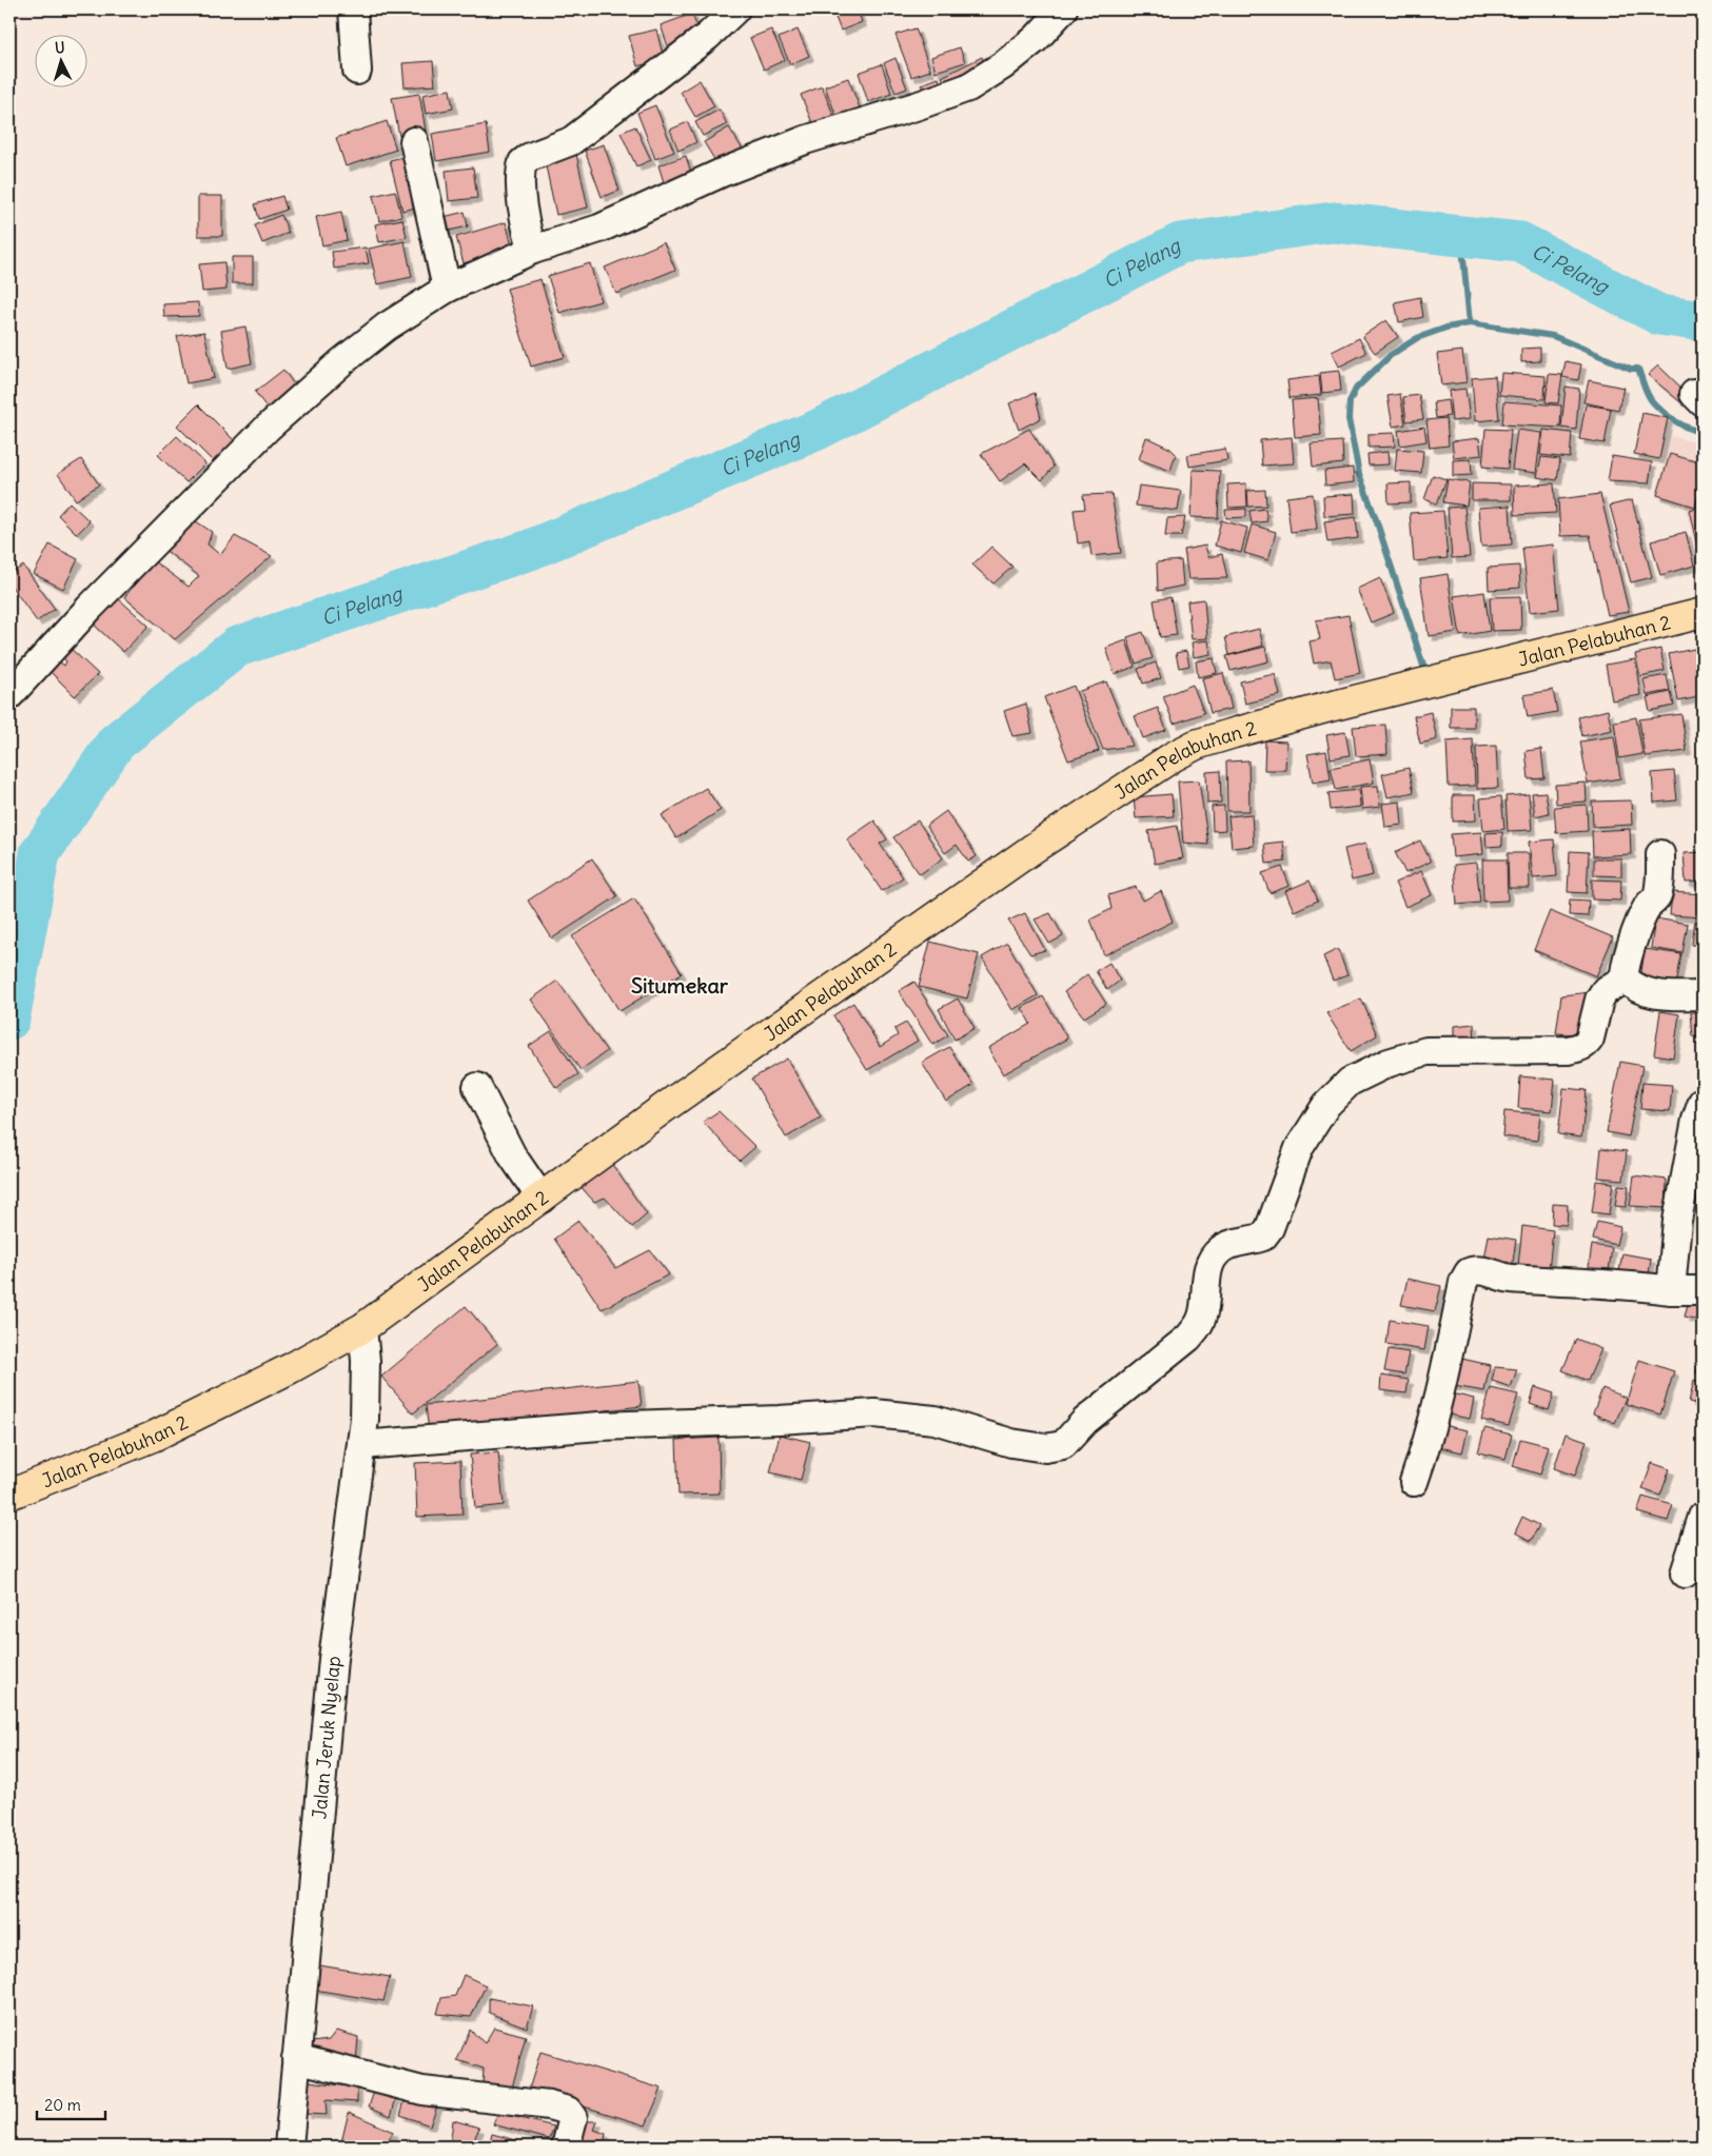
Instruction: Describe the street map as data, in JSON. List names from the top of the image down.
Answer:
{
  "streets": {
    "main road": ["Jalan Pelabuhan 2"],
    "street": ["Jalan Jeruk Nyelap"]
  },
  "crossings": [
    ["Jalan Pelabuhan 2", "Jalan Jeruk Nyelap"]
  ],
  "districts": ["Situmekar"],
  "water": ["Ci Pelang"],
  "scale_bar": "20 m",
  "north": "top"
}
